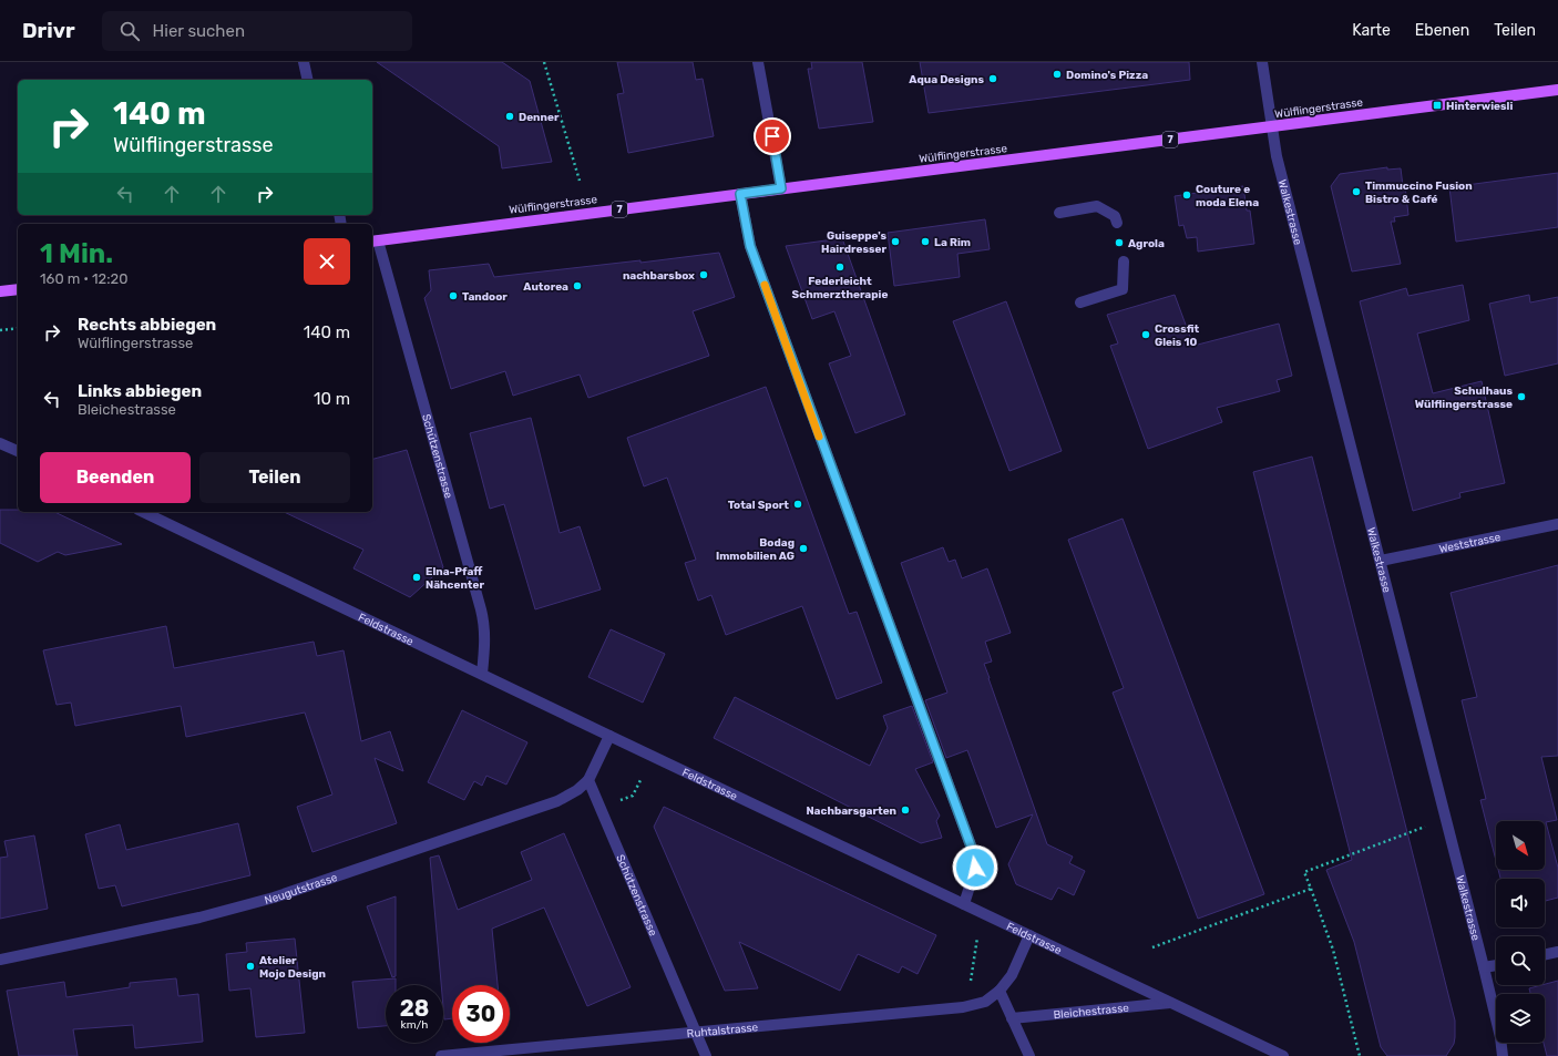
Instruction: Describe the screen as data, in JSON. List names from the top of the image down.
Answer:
{
  "streets": {
    "main road": ["Wülflingerstrasse", "7"],
    "street": [
      "Walkestrasse",
      "Schützenstrasse",
      "Weststrasse",
      "Feldstrasse",
      "Neugutstrasse",
      "Bleichestrasse",
      "Ruhtalstrasse"
    ]
  },
  "crossings": [
    ["Wülflingerstrasse", "Walkestrasse"],
    ["Wülflingerstrasse", "Schützenstrasse"],
    ["Walkestrasse", "Weststrasse"],
    ["Schützenstrasse", "Feldstrasse"],
    ["Schützenstrasse", "Neugutstrasse"],
    ["Schützenstrasse", "Ruhtalstrasse"],
    ["Feldstrasse", "Bleichestrasse"]
  ],
  "places": {
    "other": [
      "Domino's Pizza",
      "Aqua Designs",
      "Denner",
      "Timmuccino Fusion Bistro & Café",
      "Couture e moda Elena",
      "Guiseppe's Hairdresser",
      "La Rim",
      "Agrola",
      "Federleicht Schmerztherapie",
      "nachbarsbox",
      "Autorea",
      "Tandoor",
      "Crossfit Gleis 10",
      "Schulhaus Wülflingerstrasse",
      "Total Sport",
      "Bodag Immobilien AG",
      "Elna-Pfaff Nähcenter",
      "Nachbarsgarten",
      "Atelier Mojo Design"
    ],
    "transit": ["Hinterwiesli"]
  },
  "north": "bottom right",
  "page": {
    "header": "Drivr",
    "search": "Hier suchen",
    "nav": ["Karte", "Ebenen", "Teilen"],
    "turn": ["140 m", "Wülflingerstrasse"],
    "heading": ["1 Min.", "160 m · 12:20"],
    "list": [
      {
        "name": "Rechts abbiegen",
        "note": "Wülflingerstrasse",
        "value": "140 m"
      },
      {
        "name": "Links abbiegen",
        "note": "Bleichestrasse",
        "value": "10 m"
      }
    ],
    "buttons": ["Beenden", "Teilen"],
    "speed": "28 km/h",
    "limit": "30"
  }
}
